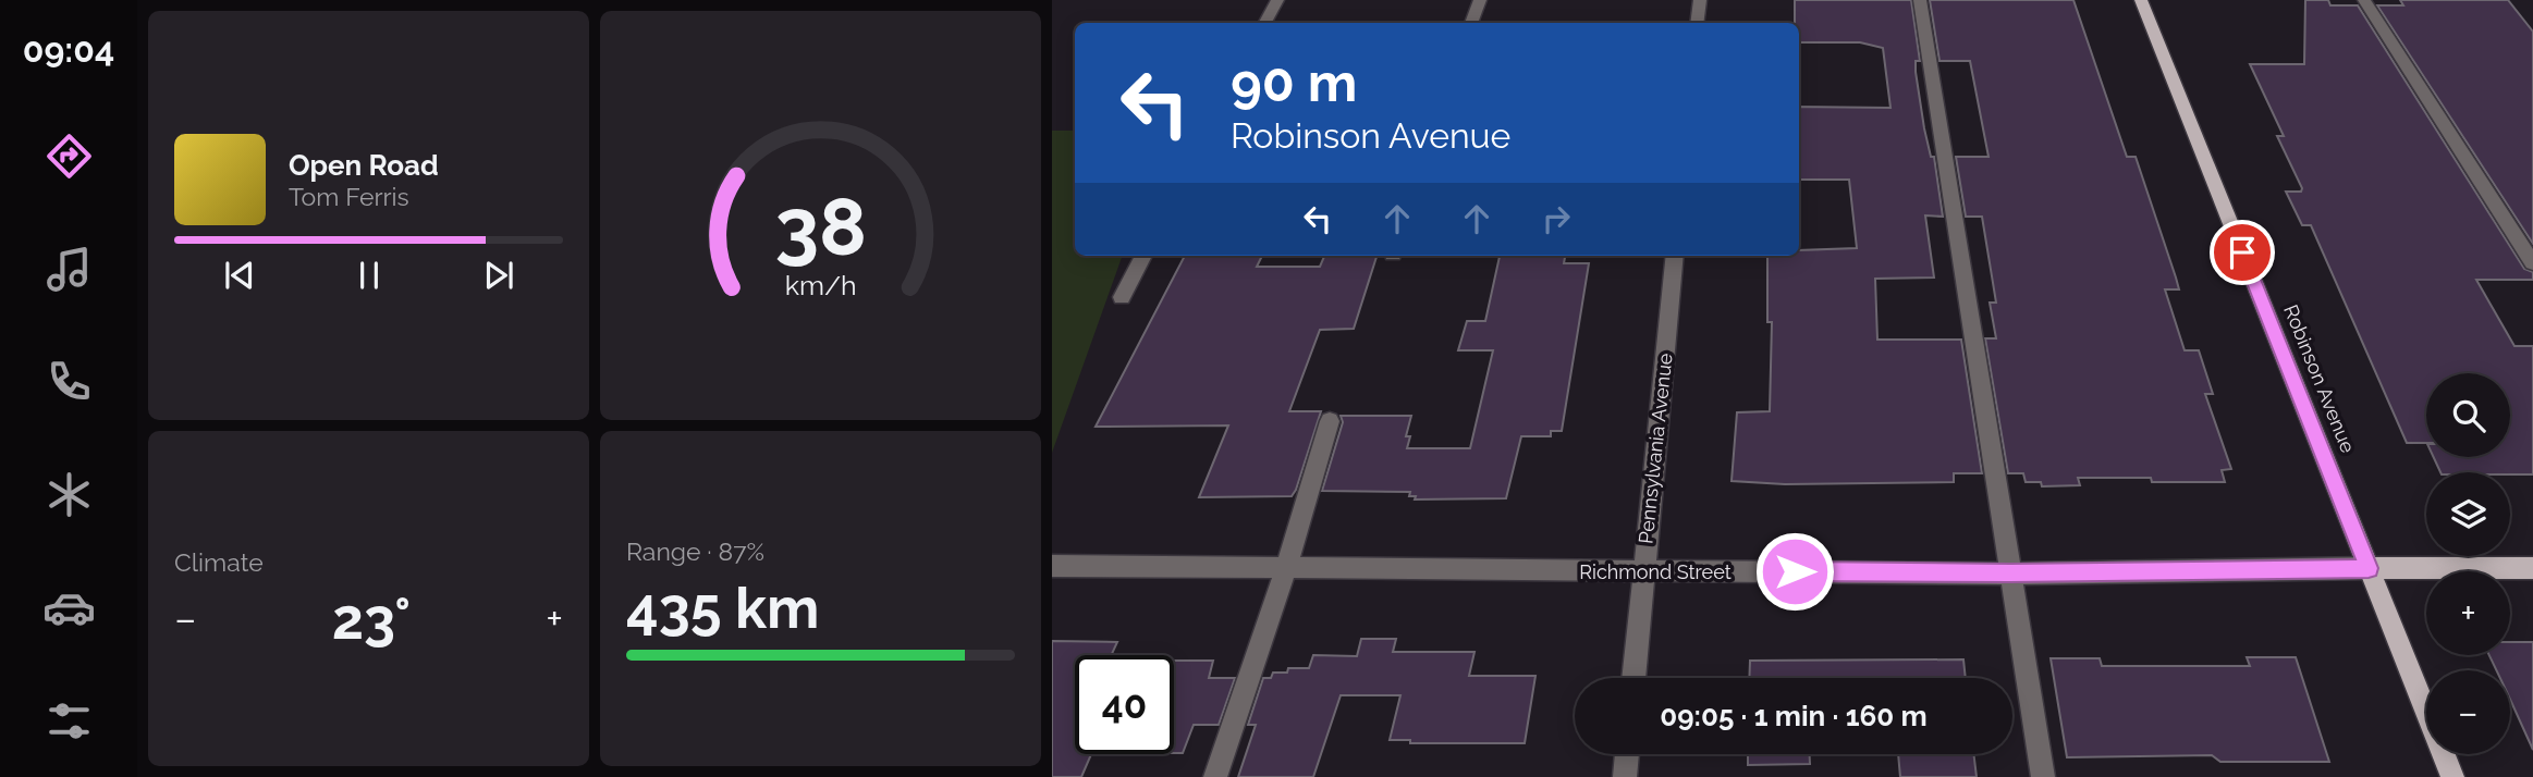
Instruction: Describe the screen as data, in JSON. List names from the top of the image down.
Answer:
{
  "streets": {
    "main road": ["Robinson Avenue", "Richmond Street"],
    "street": ["Pennsylvania Avenue"]
  },
  "crossings": [
    ["Robinson Avenue", "Richmond Street"],
    ["Pennsylvania Avenue", "Richmond Street"]
  ],
  "page": {
    "tabs": "09:04",
    "turn": ["90 m", "Robinson Avenue"],
    "song": ["Open Road", "Tom Ferris"],
    "map_buttons": ["+", "−"],
    "tile": [
      "Climate",
      ["Range · 87%", "435 km"]
    ],
    "heat": ["−", "23°", "+"],
    "limit": "40",
    "trip": "09:05 · 1 min · 160 m",
    "gauge": ["38", "km/h"]
  }
}
